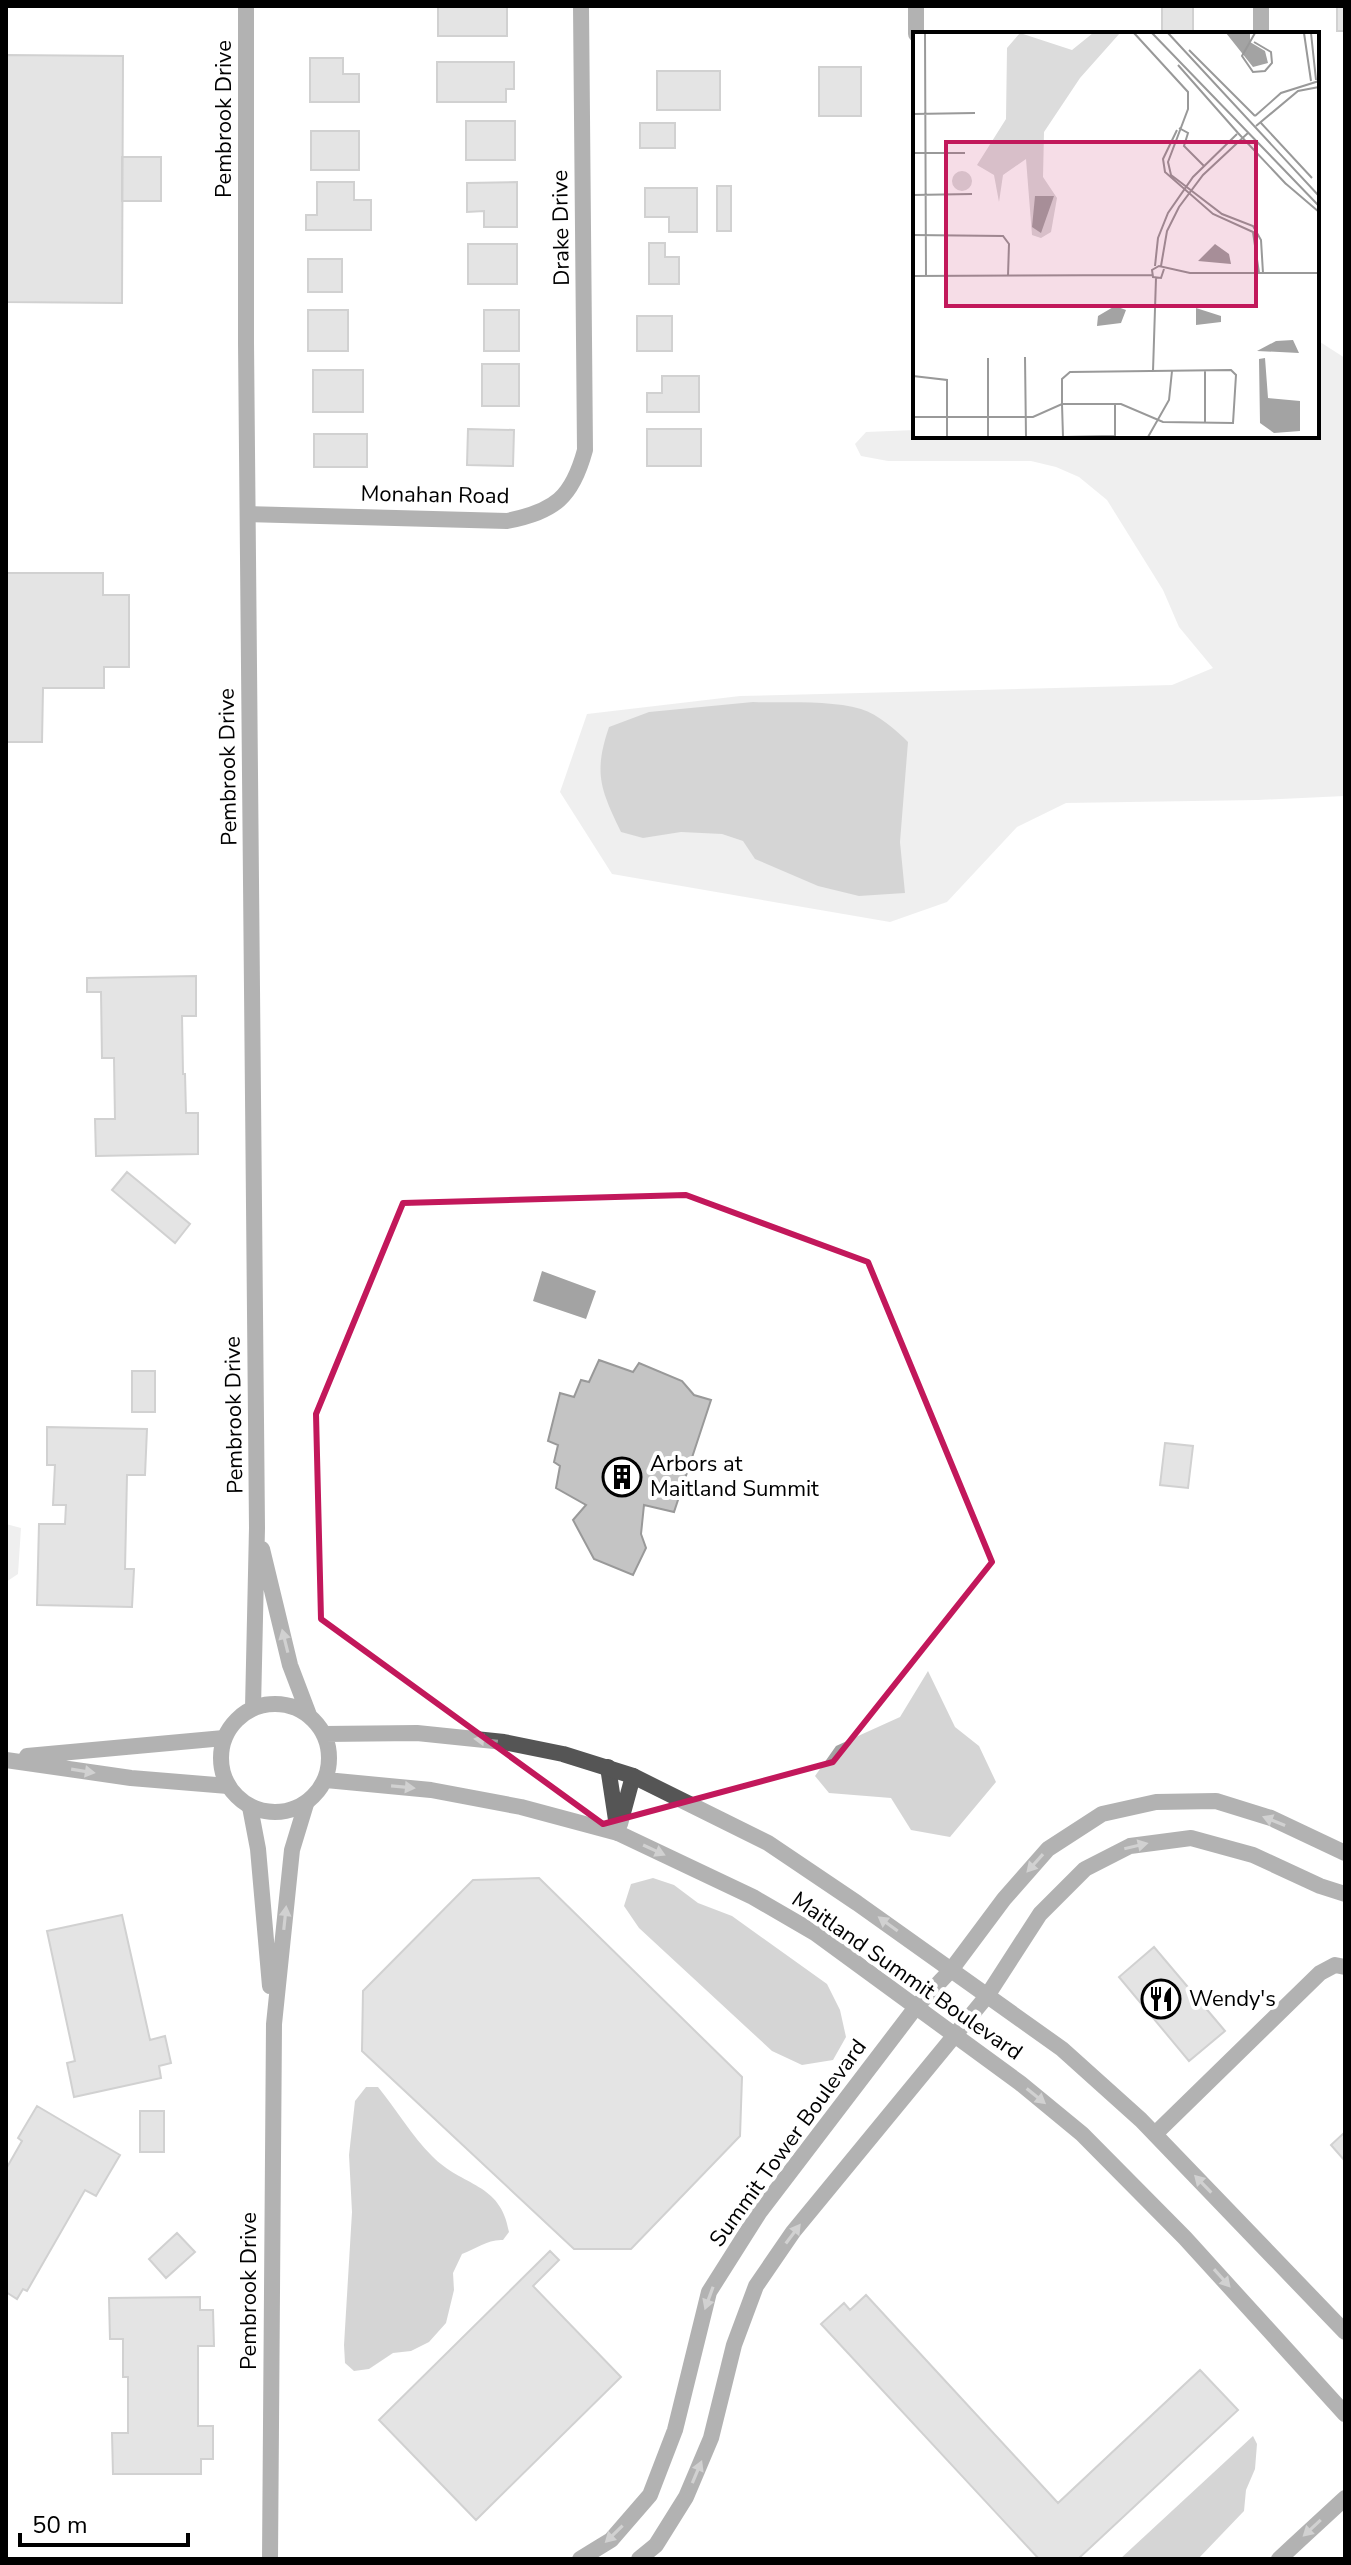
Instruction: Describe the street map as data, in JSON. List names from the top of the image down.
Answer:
{
  "streets": {
    "street": [
      "Pembrook Drive",
      "Drake Drive",
      "Monahan Road",
      "Maitland Summit Boulevard",
      "Summit Tower Boulevard"
    ]
  },
  "crossings": [
    ["Pembrook Drive", "Monahan Road"],
    ["Pembrook Drive", "Maitland Summit Boulevard"],
    ["Drake Drive", "Monahan Road"],
    ["Maitland Summit Boulevard", "Summit Tower Boulevard"]
  ],
  "places": {
    "building": ["Arbors at Maitland Summit"],
    "restaurant": ["Wendy's"]
  },
  "scale_bar": "50 m"
}
